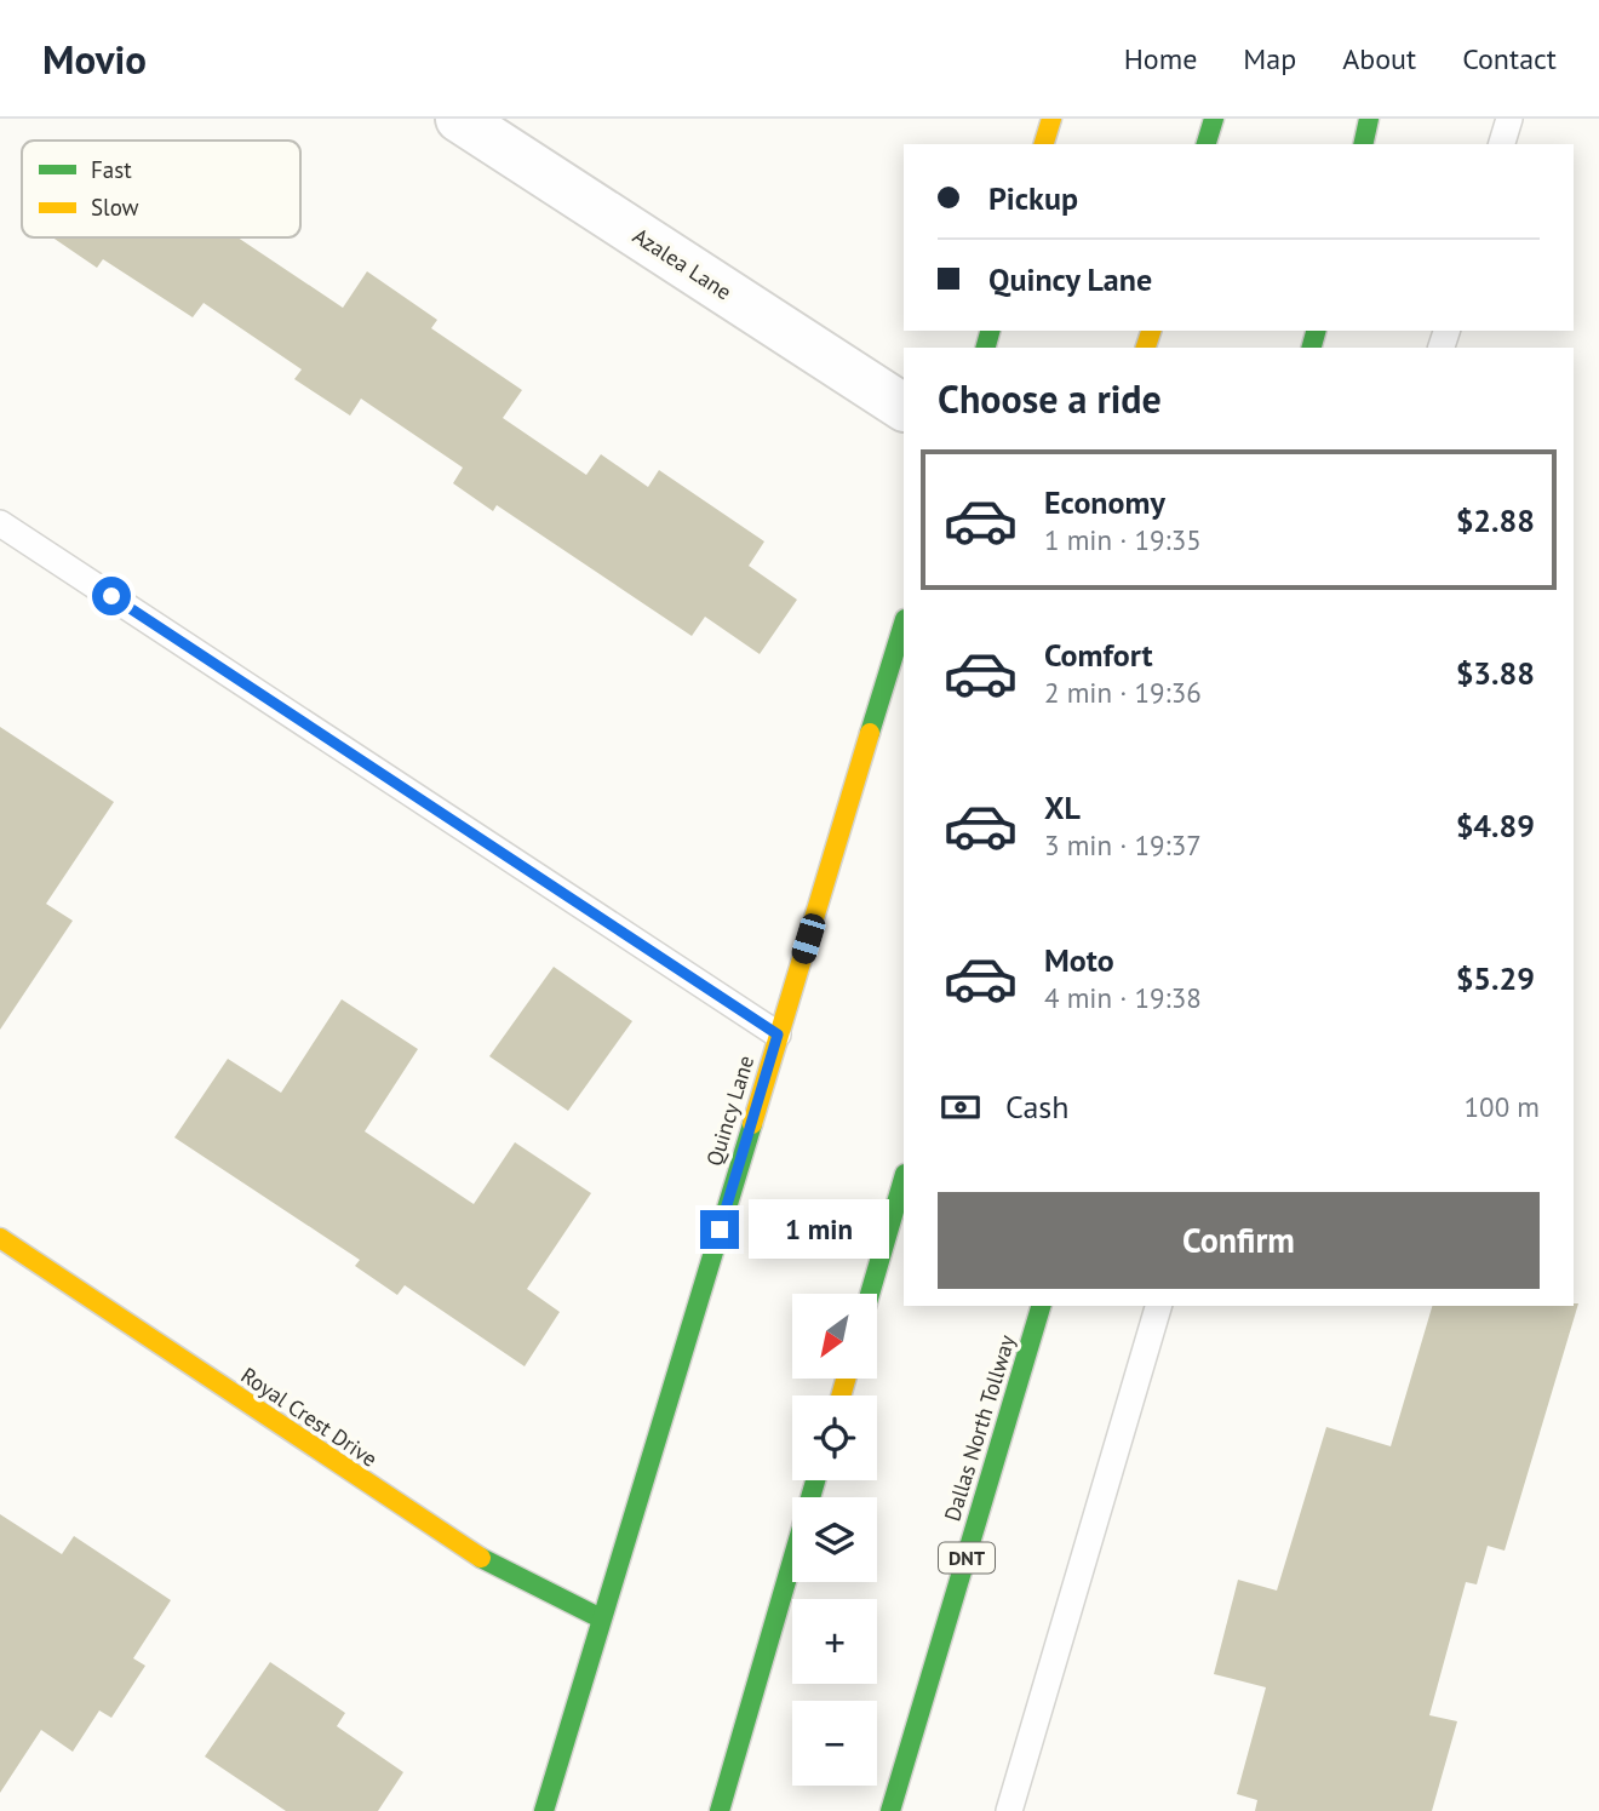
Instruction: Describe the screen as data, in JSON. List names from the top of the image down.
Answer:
{
  "streets": {
    "main road": [
      "Quincy Lane",
      "Royal Crest Drive",
      "Dallas North Tollway",
      "DNT"
    ],
    "street": ["Azalea Lane"]
  },
  "crossings": [
    ["Quincy Lane", "Royal Crest Drive"]
  ],
  "legend": ["Fast", "Slow"],
  "north": "bottom left",
  "page": {
    "header": "Movio",
    "nav": [
      "Home",
      "Map",
      "About",
      "Contact"
    ],
    "banner": ["Pickup", "Quincy Lane"],
    "heading": "Choose a ride",
    "list": [
      {
        "name": "Economy",
        "note": "1 min · 19:35",
        "value": "$2.88"
      },
      {
        "name": "Comfort",
        "note": "2 min · 19:36",
        "value": "$3.88"
      },
      {
        "name": "XL",
        "note": "3 min · 19:37",
        "value": "$4.89"
      },
      {
        "name": "Moto",
        "note": "4 min · 19:38",
        "value": "$5.29"
      }
    ],
    "pay": ["Cash", "100 m"],
    "buttons": "Confirm",
    "bubble": "1 min",
    "map_buttons": ["+", "−"]
  }
}
